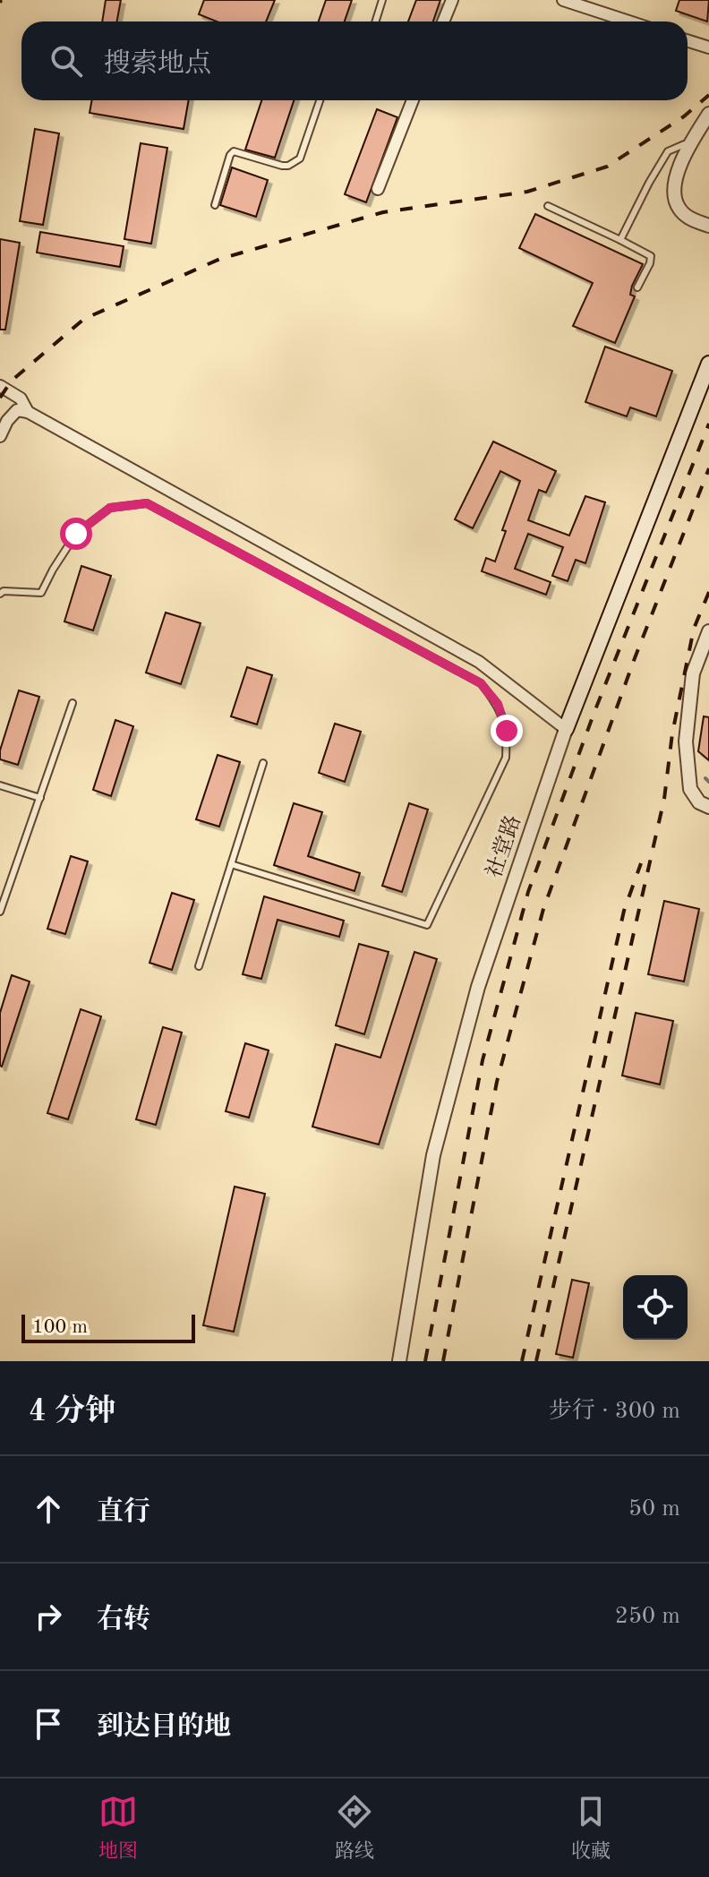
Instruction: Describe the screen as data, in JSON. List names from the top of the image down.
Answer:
{
  "streets": {
    "main road": ["社堂路"]
  },
  "scale_bar": "100 m",
  "page": {
    "search": "搜索地点",
    "scale": "100 m",
    "heading": ["4 分钟", "步行 · 300 m"],
    "list": [
      ["直行", "50 m"],
      ["右转", "250 m"],
      "到达目的地"
    ],
    "nav": ["地图", "路线", "收藏"]
  }
}
